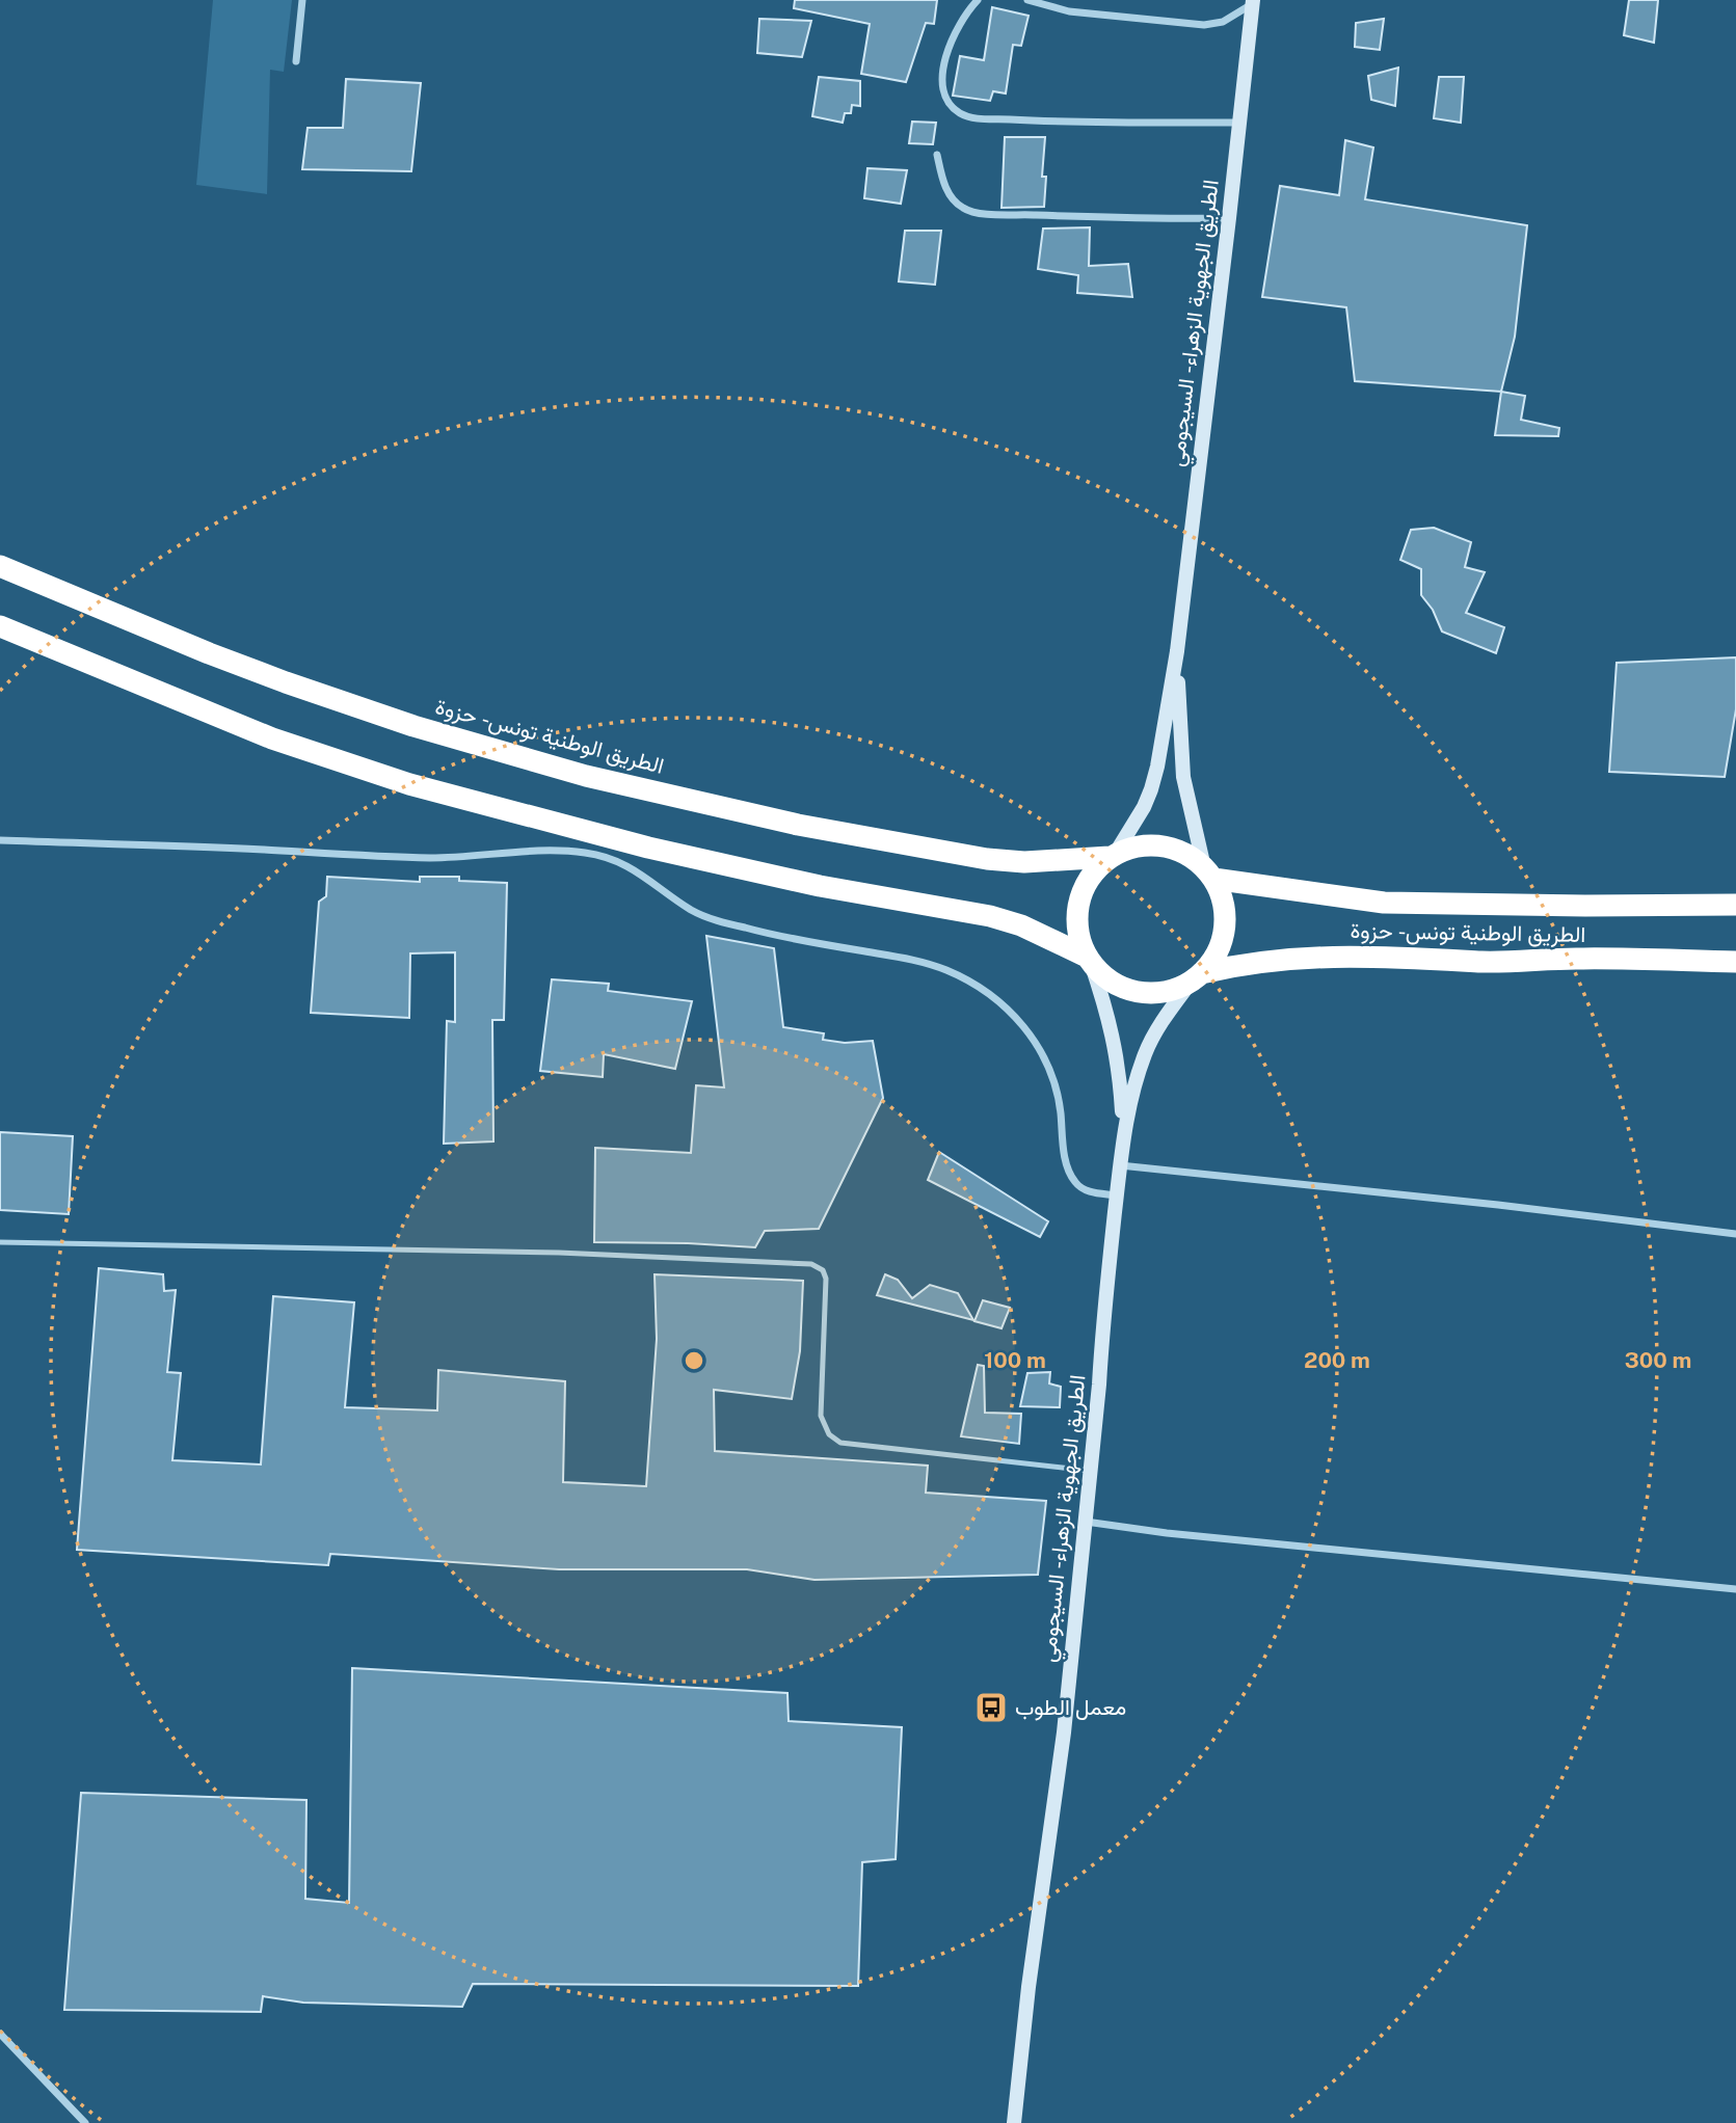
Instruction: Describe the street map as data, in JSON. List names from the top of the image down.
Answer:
{
  "streets": {
    "highway": ["الطريق الوطنية تونس - حزوة"],
    "main road": ["الطريق الجهوية الزهراء - السيجومي"]
  },
  "crossings": [
    ["الطريق الجهوية الزهراء - السيجومي", "الطريق الوطنية تونس - حزوة"]
  ],
  "places": {
    "bus stop": ["معمل الطوب"]
  },
  "rings": ["100 m", "200 m", "300 m"]
}
